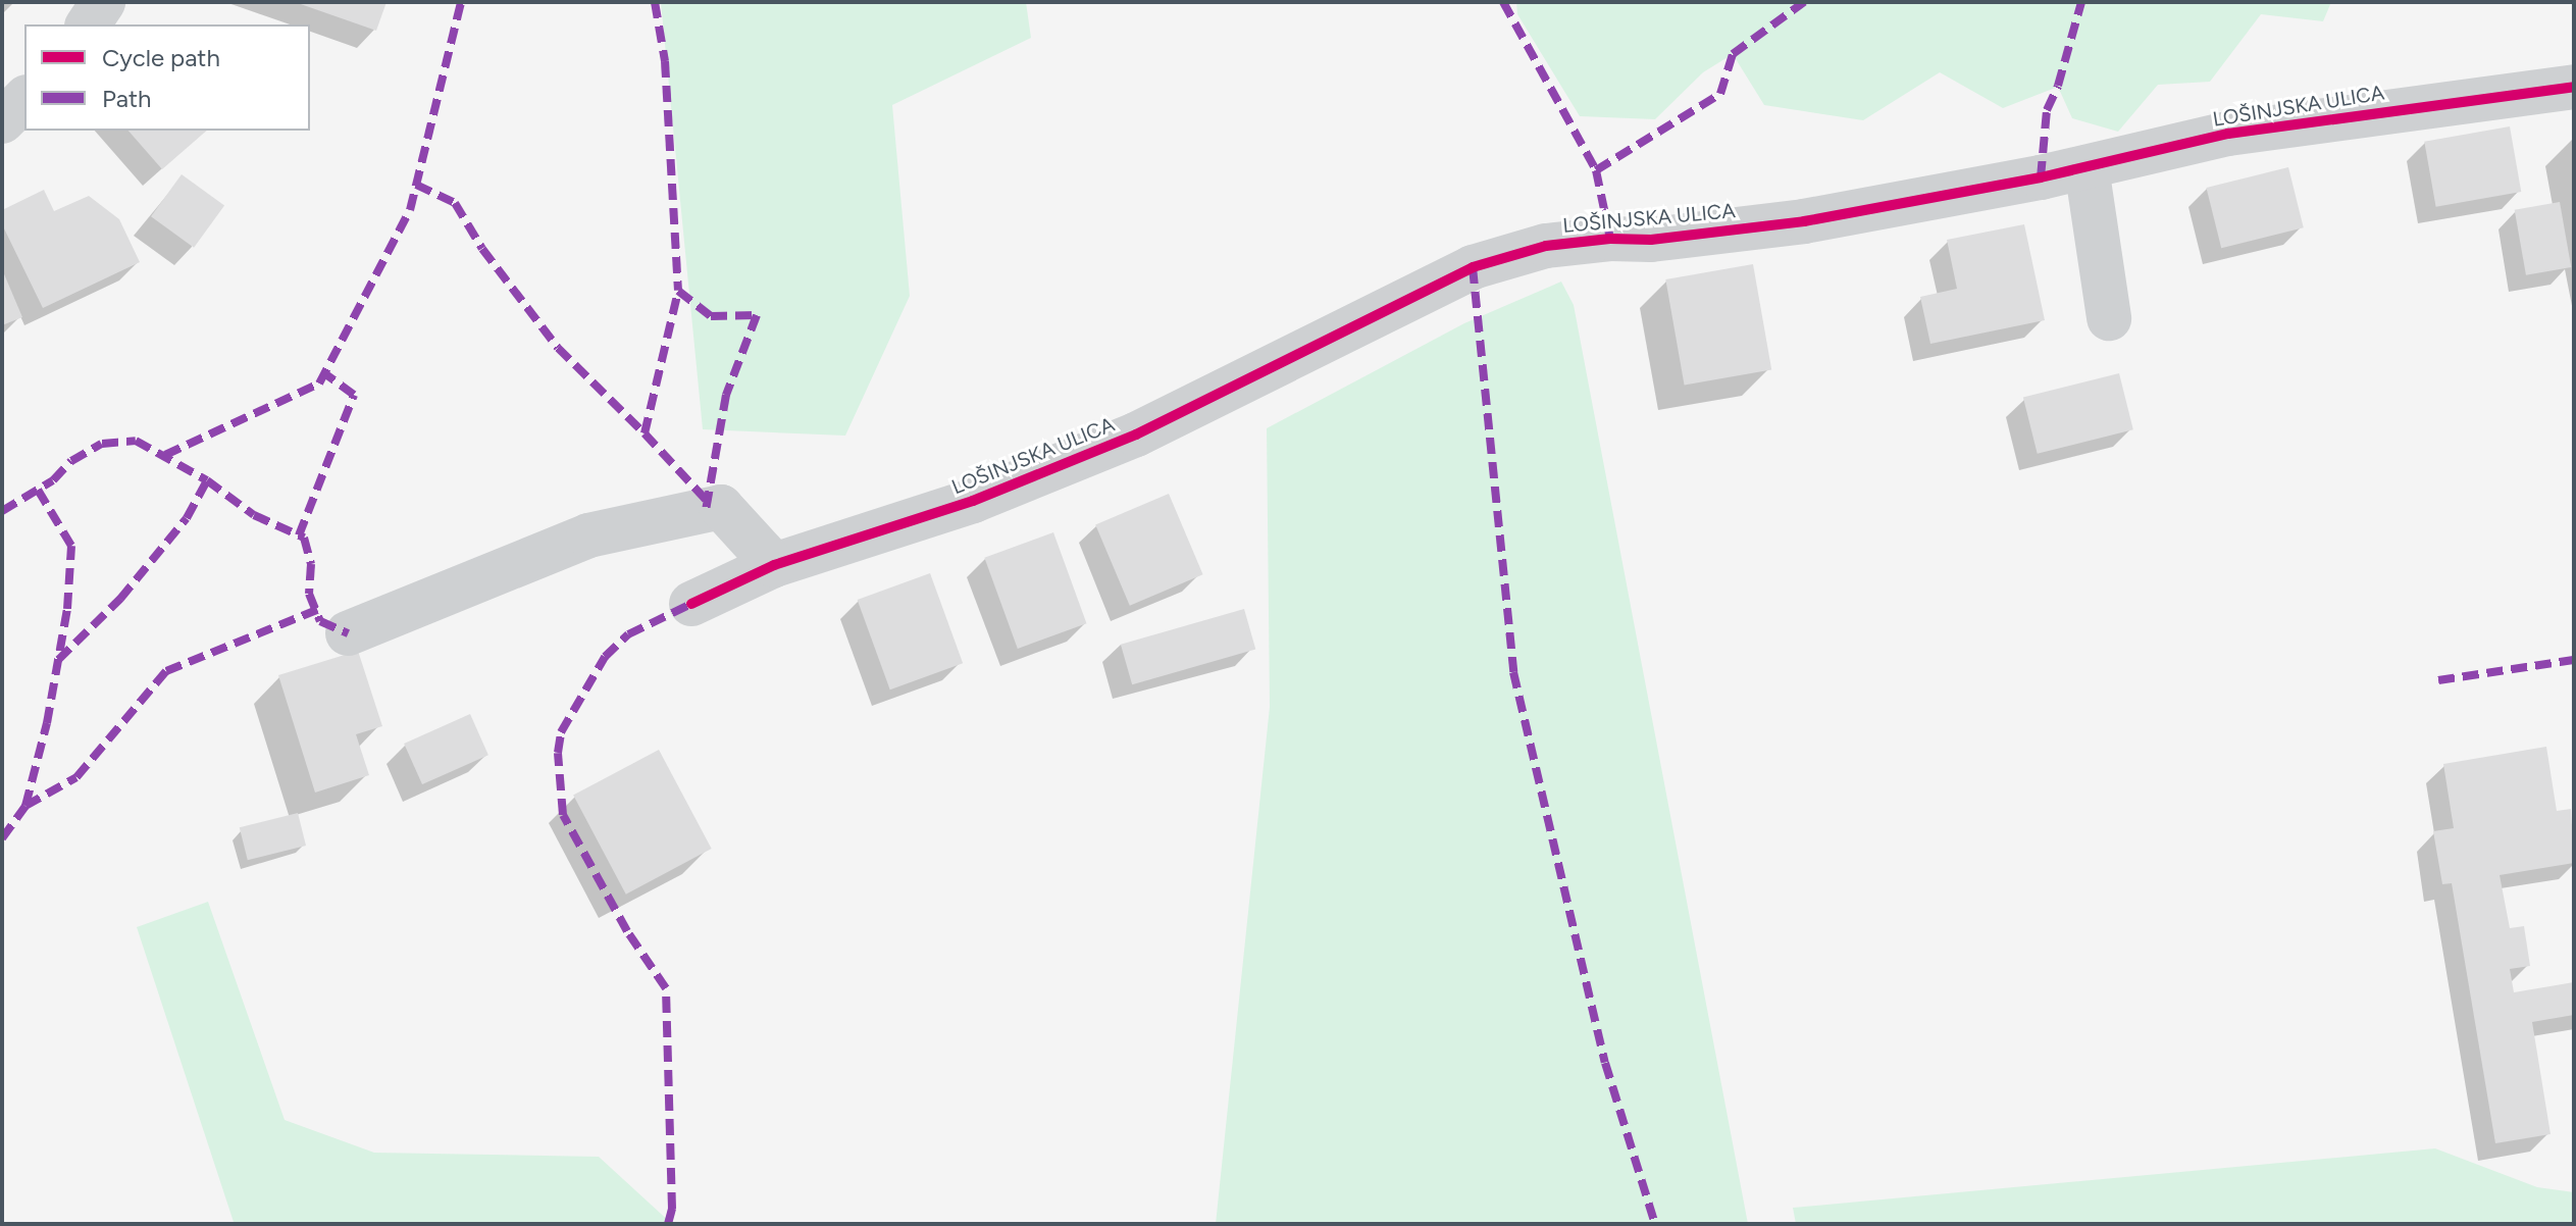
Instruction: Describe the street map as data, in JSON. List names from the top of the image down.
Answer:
{
  "streets": {
    "street": ["LOŠINJSKA ULICA"]
  },
  "legend": ["Cycle path", "Path"]
}
